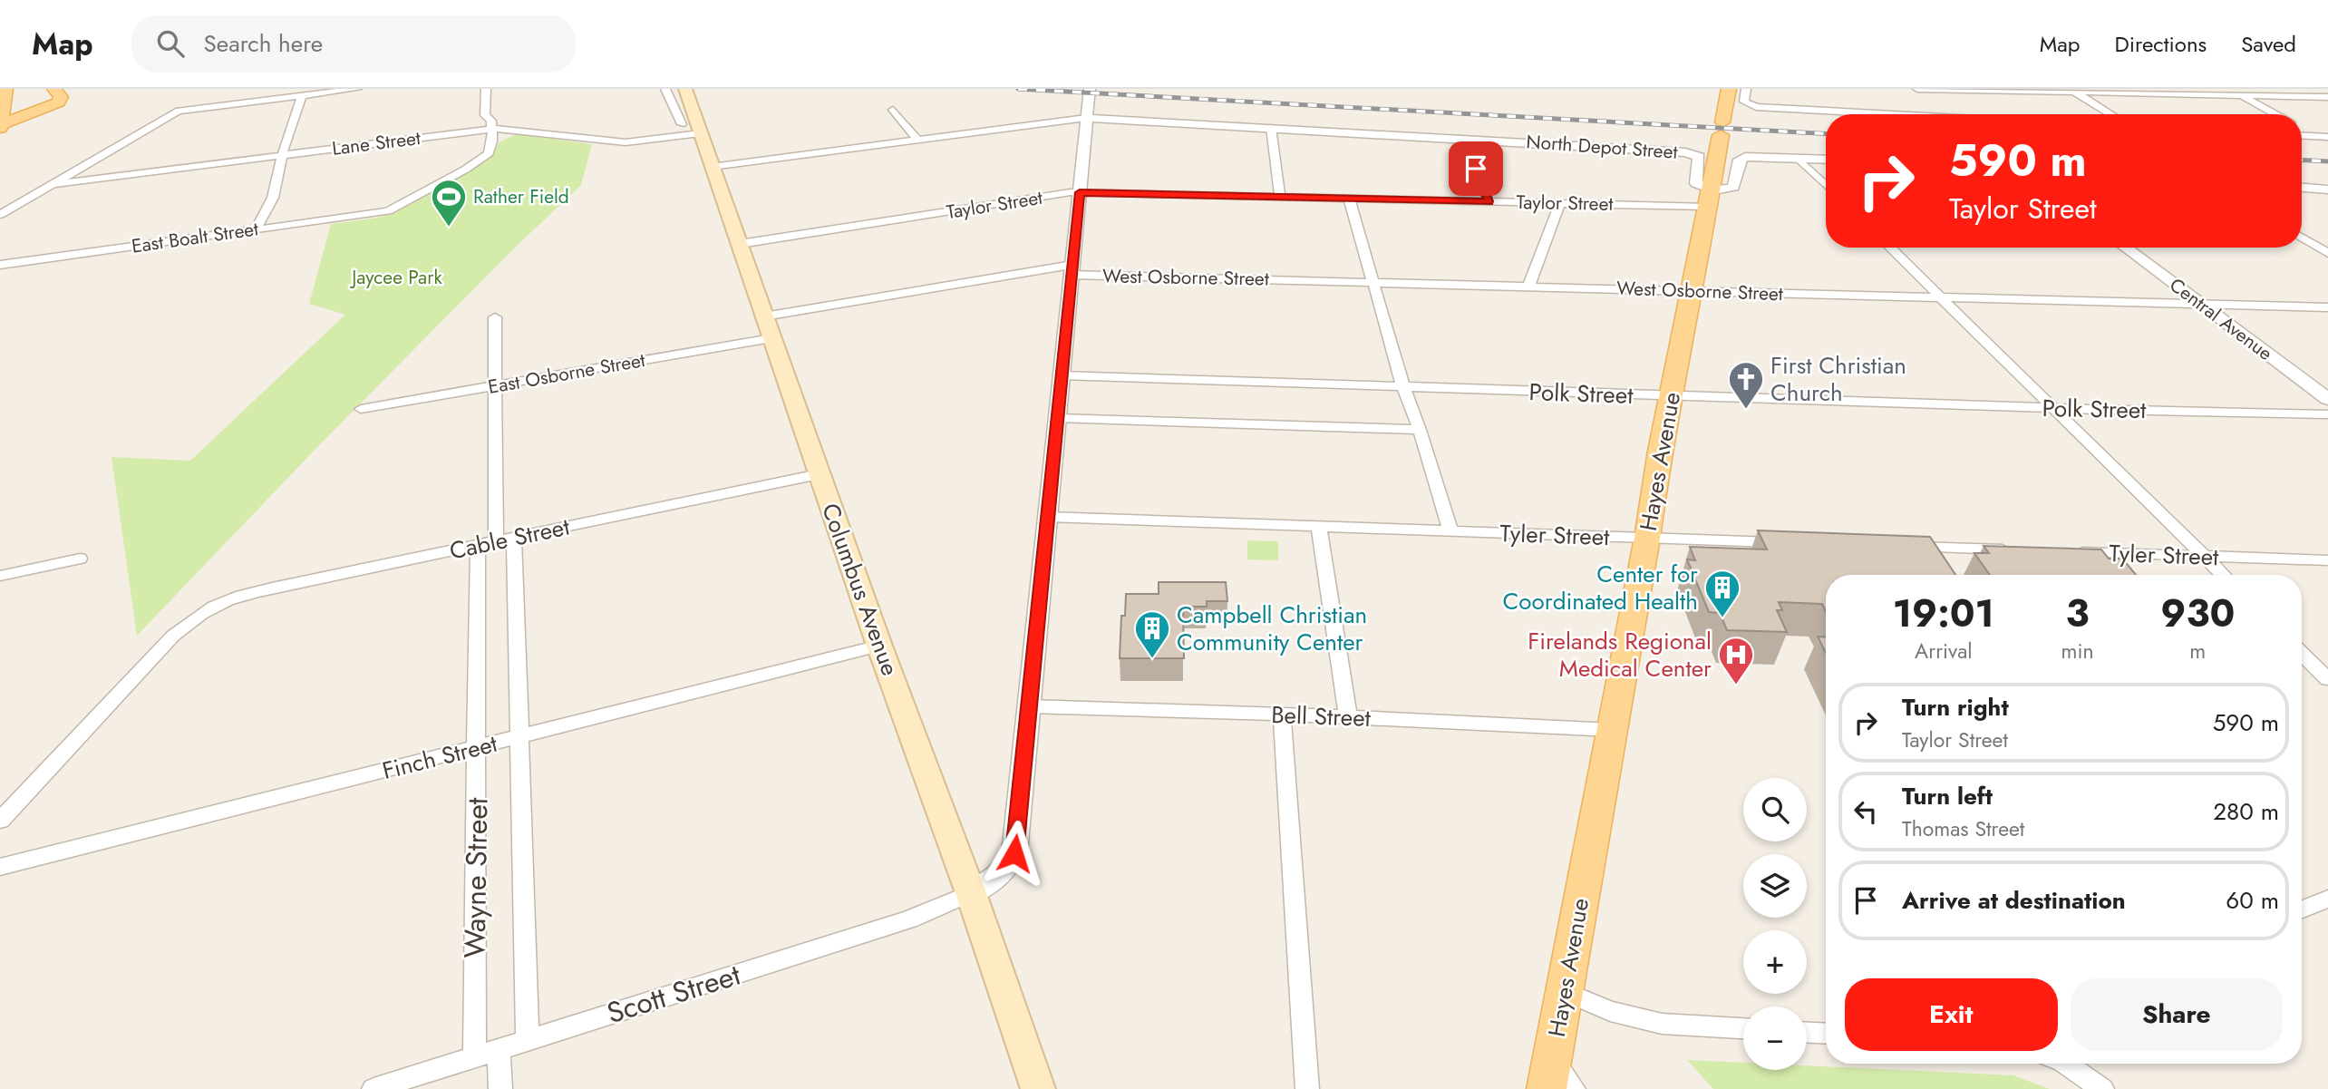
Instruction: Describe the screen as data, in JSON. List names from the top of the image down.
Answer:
{
  "streets": {
    "main road": ["Hayes Avenue", "Columbus Avenue"],
    "street": [
      "Lane Street",
      "North Depot Street",
      "Taylor Street",
      "East Boalt Street",
      "West Osborne Street",
      "Central Avenue",
      "East Osborne Street",
      "Polk Street",
      "Tyler Street",
      "Cable Street",
      "Bell Street",
      "Finch Street",
      "Wayne Street",
      "Scott Street"
    ]
  },
  "crossings": [
    ["Lane Street", "East Boalt Street"],
    ["Lane Street", "Columbus Avenue"],
    ["North Depot Street", "Taylor Street"],
    ["North Depot Street", "Hayes Avenue"],
    ["Taylor Street", "Hayes Avenue"],
    ["Taylor Street", "Columbus Avenue"],
    ["West Osborne Street", "Central Avenue"],
    ["West Osborne Street", "East Osborne Street"],
    ["West Osborne Street", "Hayes Avenue"],
    ["West Osborne Street", "Columbus Avenue"],
    ["East Osborne Street", "Columbus Avenue"],
    ["East Osborne Street", "Wayne Street"],
    ["Polk Street", "Hayes Avenue"],
    ["Hayes Avenue", "Tyler Street"],
    ["Hayes Avenue", "Bell Street"],
    ["Cable Street", "Columbus Avenue"],
    ["Cable Street", "Wayne Street"],
    ["Columbus Avenue", "Finch Street"],
    ["Columbus Avenue", "Scott Street"],
    ["Finch Street", "Wayne Street"],
    ["Wayne Street", "Scott Street"]
  ],
  "parks": ["Jaycee Park"],
  "places": {
    "sports": ["Rather Field"],
    "church": ["First Christian Church"],
    "building": ["Center for Coordinated Health", "Campbell Christian Community Center"],
    "hospital": ["Firelands Regional Medical Center"]
  },
  "page": {
    "header": "Map",
    "search": "Search here",
    "nav": ["Map", "Directions", "Saved"],
    "turn": ["590 m", "Taylor Street"],
    "eta": [
      "19:01",
      "Arrival",
      "3",
      "min",
      "930",
      "m"
    ],
    "list": [
      {
        "name": "Turn right",
        "note": "Taylor Street",
        "value": "590 m"
      },
      {
        "name": "Turn left",
        "note": "Thomas Street",
        "value": "280 m"
      },
      {
        "name": "Arrive at destination",
        "value": "60 m"
      }
    ],
    "map_buttons": ["+", "−"],
    "buttons": ["Exit", "Share"]
  }
}
